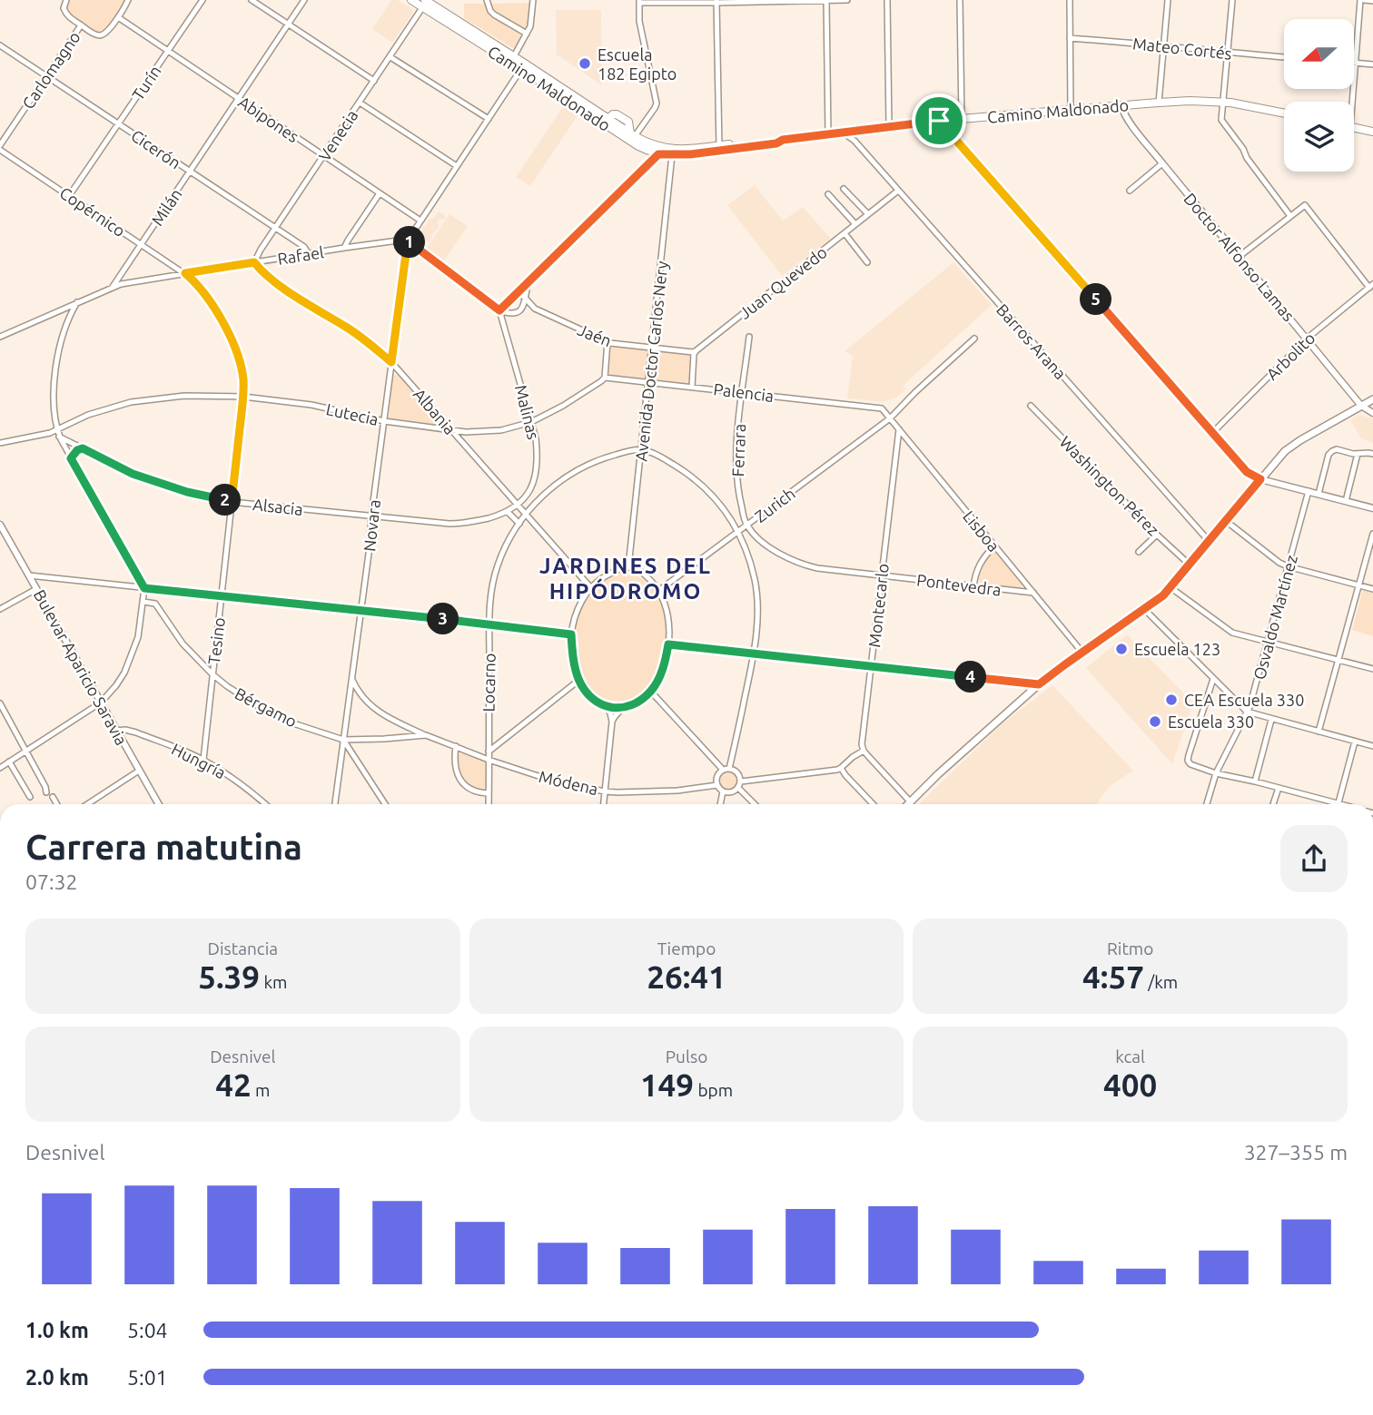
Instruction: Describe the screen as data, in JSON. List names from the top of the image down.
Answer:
{
  "streets": {
    "main road": ["Camino Maldonado"],
    "street": [
      "Mateo Cortés",
      "Carlomagno",
      "Turín",
      "Abipones",
      "Venecia",
      "Cicerón",
      "Milán",
      "Copérnico",
      "Rafael",
      "Doctor Alfonso Lamas",
      "Juan Quevedo",
      "Jaén",
      "Barros Arana",
      "Arbolito",
      "Avenida Doctor Carlos Nery",
      "Palencia",
      "Albania",
      "Malinas",
      "Lutecia",
      "Ferrara",
      "Washington Pérez",
      "Zurich",
      "Alsacia",
      "Novara",
      "Lisboa",
      "Pontevedra",
      "Montecarlo",
      "Osvaldo Martínez",
      "Tesino",
      "Bulevar Aparicio Saravia",
      "Locarno",
      "Bérgamo",
      "Hungría",
      "Módena"
    ]
  },
  "crossings": [
    ["Carlomagno", "Abipones"],
    ["Carlomagno", "Cicerón"],
    ["Carlomagno", "Copérnico"],
    ["Turín", "Abipones"],
    ["Turín", "Cicerón"],
    ["Turín", "Copérnico"],
    ["Camino Maldonado", "Venecia"],
    ["Camino Maldonado", "Doctor Alfonso Lamas"],
    ["Camino Maldonado", "Barros Arana"],
    ["Camino Maldonado", "Avenida Doctor Carlos Nery"],
    ["Abipones", "Venecia"],
    ["Abipones", "Milán"],
    ["Venecia", "Cicerón"],
    ["Venecia", "Rafael"],
    ["Venecia", "Albania"],
    ["Cicerón", "Milán"],
    ["Cicerón", "Rafael"],
    ["Milán", "Copérnico"],
    ["Milán", "Rafael"],
    ["Copérnico", "Rafael"],
    ["Copérnico", "Tesino"],
    ["Rafael", "Albania"],
    ["Rafael", "Novara"],
    ["Rafael", "Tesino"],
    ["Doctor Alfonso Lamas", "Arbolito"],
    ["Juan Quevedo", "Jaén"],
    ["Juan Quevedo", "Barros Arana"],
    ["Jaén", "Avenida Doctor Carlos Nery"],
    ["Avenida Doctor Carlos Nery", "Palencia"],
    ["Avenida Doctor Carlos Nery", "Albania"],
    ["Avenida Doctor Carlos Nery", "Zurich"],
    ["Palencia", "Lutecia"],
    ["Palencia", "Ferrara"],
    ["Palencia", "Lisboa"],
    ["Albania", "Malinas"],
    ["Albania", "Lutecia"],
    ["Albania", "Zurich"],
    ["Albania", "Alsacia"],
    ["Albania", "Novara"],
    ["Albania", "Locarno"],
    ["Malinas", "Lutecia"],
    ["Malinas", "Alsacia"],
    ["Lutecia", "Alsacia"],
    ["Lutecia", "Novara"],
    ["Lutecia", "Tesino"],
    ["Ferrara", "Zurich"],
    ["Ferrara", "Pontevedra"],
    ["Zurich", "Lisboa"],
    ["Zurich", "Pontevedra"],
    ["Alsacia", "Novara"],
    ["Alsacia", "Tesino"],
    ["Novara", "Bérgamo"],
    ["Novara", "Módena"],
    ["Lisboa", "Pontevedra"],
    ["Lisboa", "Montecarlo"],
    ["Pontevedra", "Montecarlo"],
    ["Tesino", "Bérgamo"],
    ["Tesino", "Hungría"],
    ["Bulevar Aparicio Saravia", "Hungría"],
    ["Locarno", "Módena"],
    ["Bérgamo", "Módena"]
  ],
  "districts": ["JARDINES DEL HIPÓDROMO"],
  "places": [
    "Escuela 182 Egipto",
    "Escuela 123",
    "CEA Escuela 330",
    "Escuela 330"
  ],
  "north": "left",
  "page": {
    "pins": [
      "1",
      "5",
      "2",
      "3",
      "4"
    ],
    "heading": ["Carrera matutina", "07:32"],
    "stats": [
      ["Distancia", "5.39 km"],
      ["Tiempo", "26:41"],
      ["Ritmo", "4:57 /km"],
      ["Desnivel", "42 m"],
      ["Pulso", "149 bpm"],
      ["kcal", "400"]
    ],
    "chart": ["Desnivel", "327–355 m"],
    "list": [
      {
        "name": "1.0 km",
        "note": "5:04"
      },
      {
        "name": "2.0 km",
        "note": "5:01"
      }
    ]
  }
}
